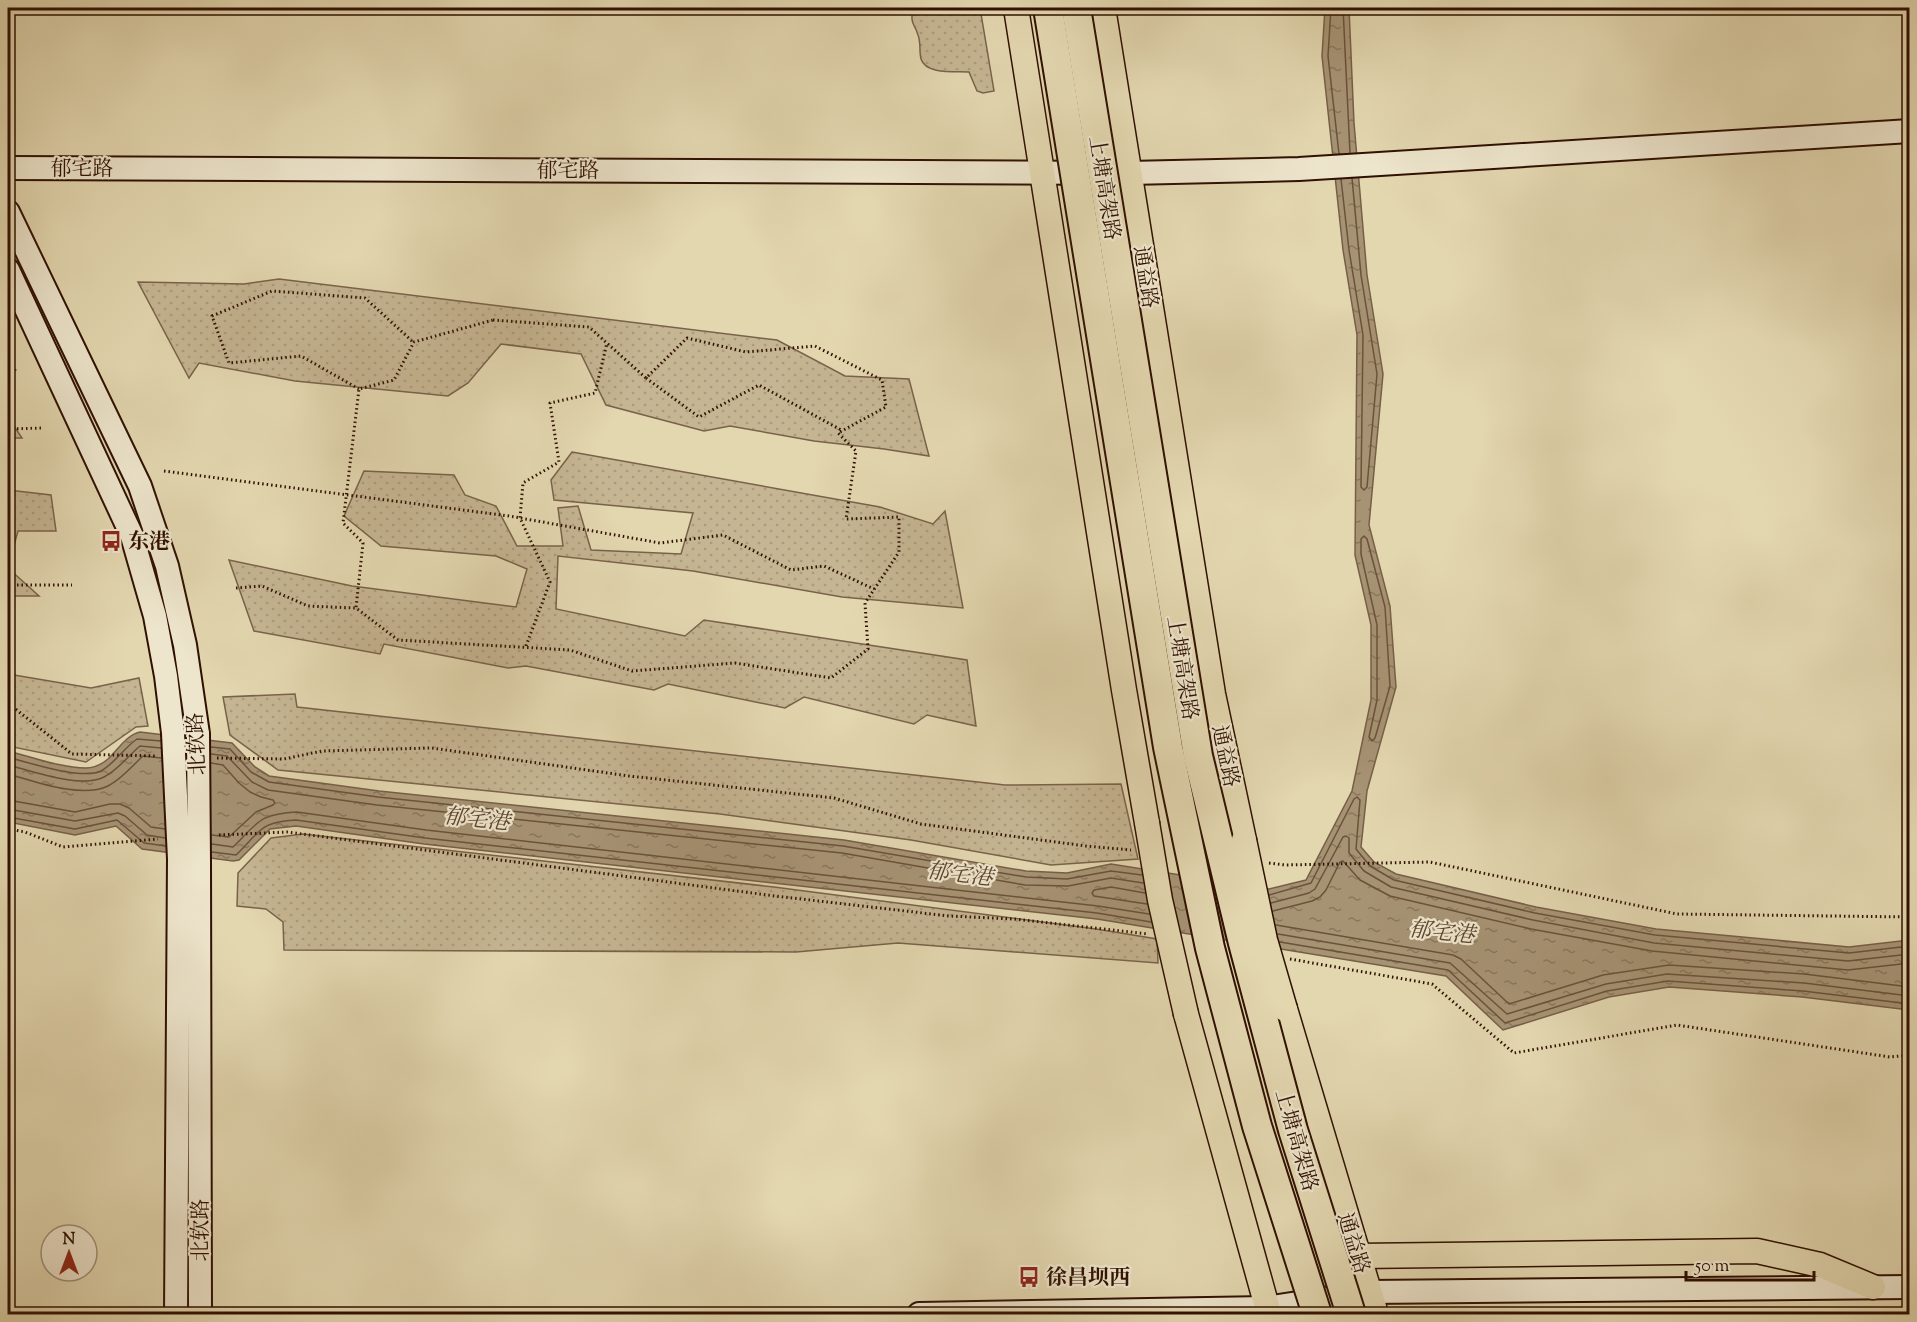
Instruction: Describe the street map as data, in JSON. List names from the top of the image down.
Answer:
{
  "streets": {
    "highway": ["上塘高架路"],
    "main road": ["通益路"],
    "street": ["郁宅路", "北软路"]
  },
  "crossings": [
    ["郁宅路", "通益路"]
  ],
  "water": ["郁宅港"],
  "places": {
    "bus stop": ["东港", "徐昌坝西"]
  },
  "scale_bar": "50 m",
  "north": "top"
}
